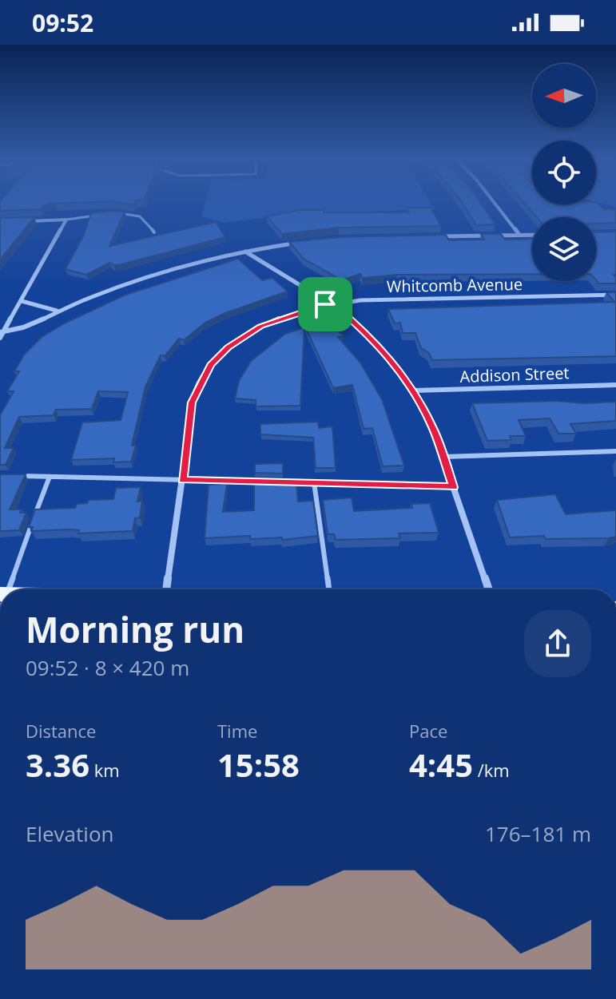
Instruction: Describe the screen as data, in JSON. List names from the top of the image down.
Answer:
{
  "streets": {
    "street": ["Whitcomb Avenue", "Addison Street"]
  },
  "north": "left",
  "page": {
    "status": "09:52",
    "heading": ["Morning run", "09:52 · 8 × 420 m"],
    "stats": [
      ["Distance", "3.36 km"],
      ["Time", "15:58"],
      ["Pace", "4:45 /km"]
    ],
    "chart": ["Elevation", "176–181 m"]
  }
}
